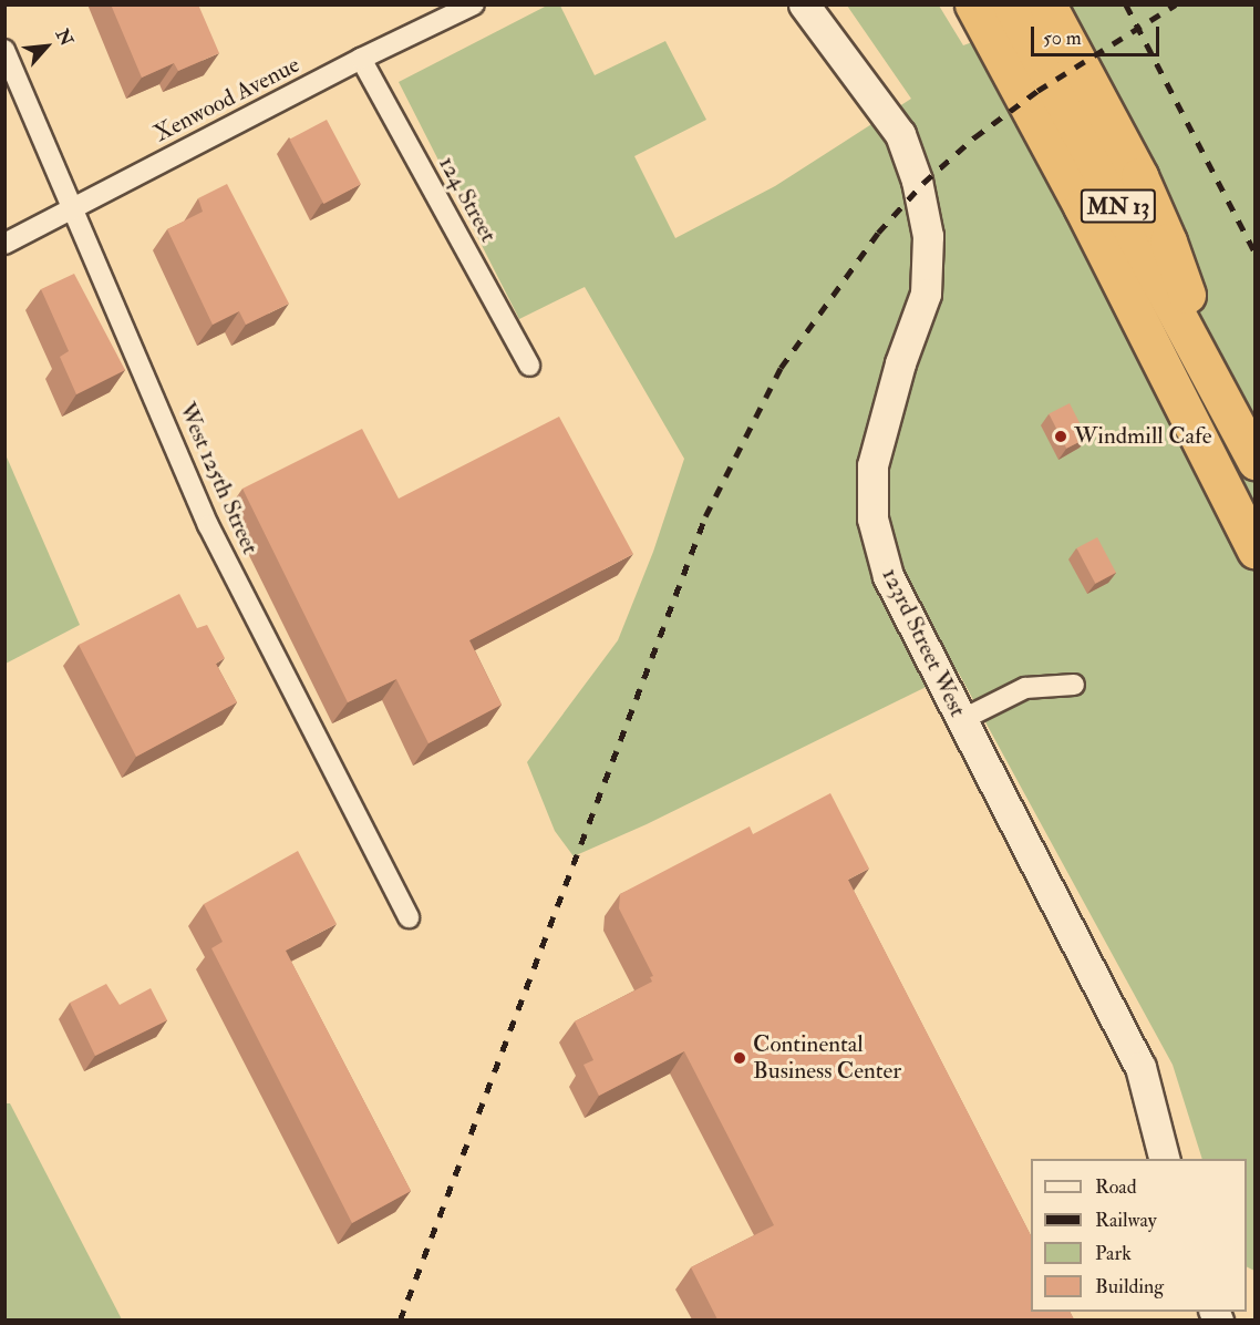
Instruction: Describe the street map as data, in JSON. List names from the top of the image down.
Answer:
{
  "streets": {
    "highway": ["MN 13"],
    "street": [
      "Xenwood Avenue",
      "124 Street",
      "West 125th Street",
      "123rd Street West"
    ]
  },
  "crossings": [
    ["Xenwood Avenue", "124 Street"],
    ["Xenwood Avenue", "West 125th Street"]
  ],
  "places": ["Windmill Cafe", "Continental Business Center"],
  "legend": [
    "Road",
    "Railway",
    "Park",
    "Building"
  ],
  "scale_bar": "50 m",
  "north": "top right"
}
